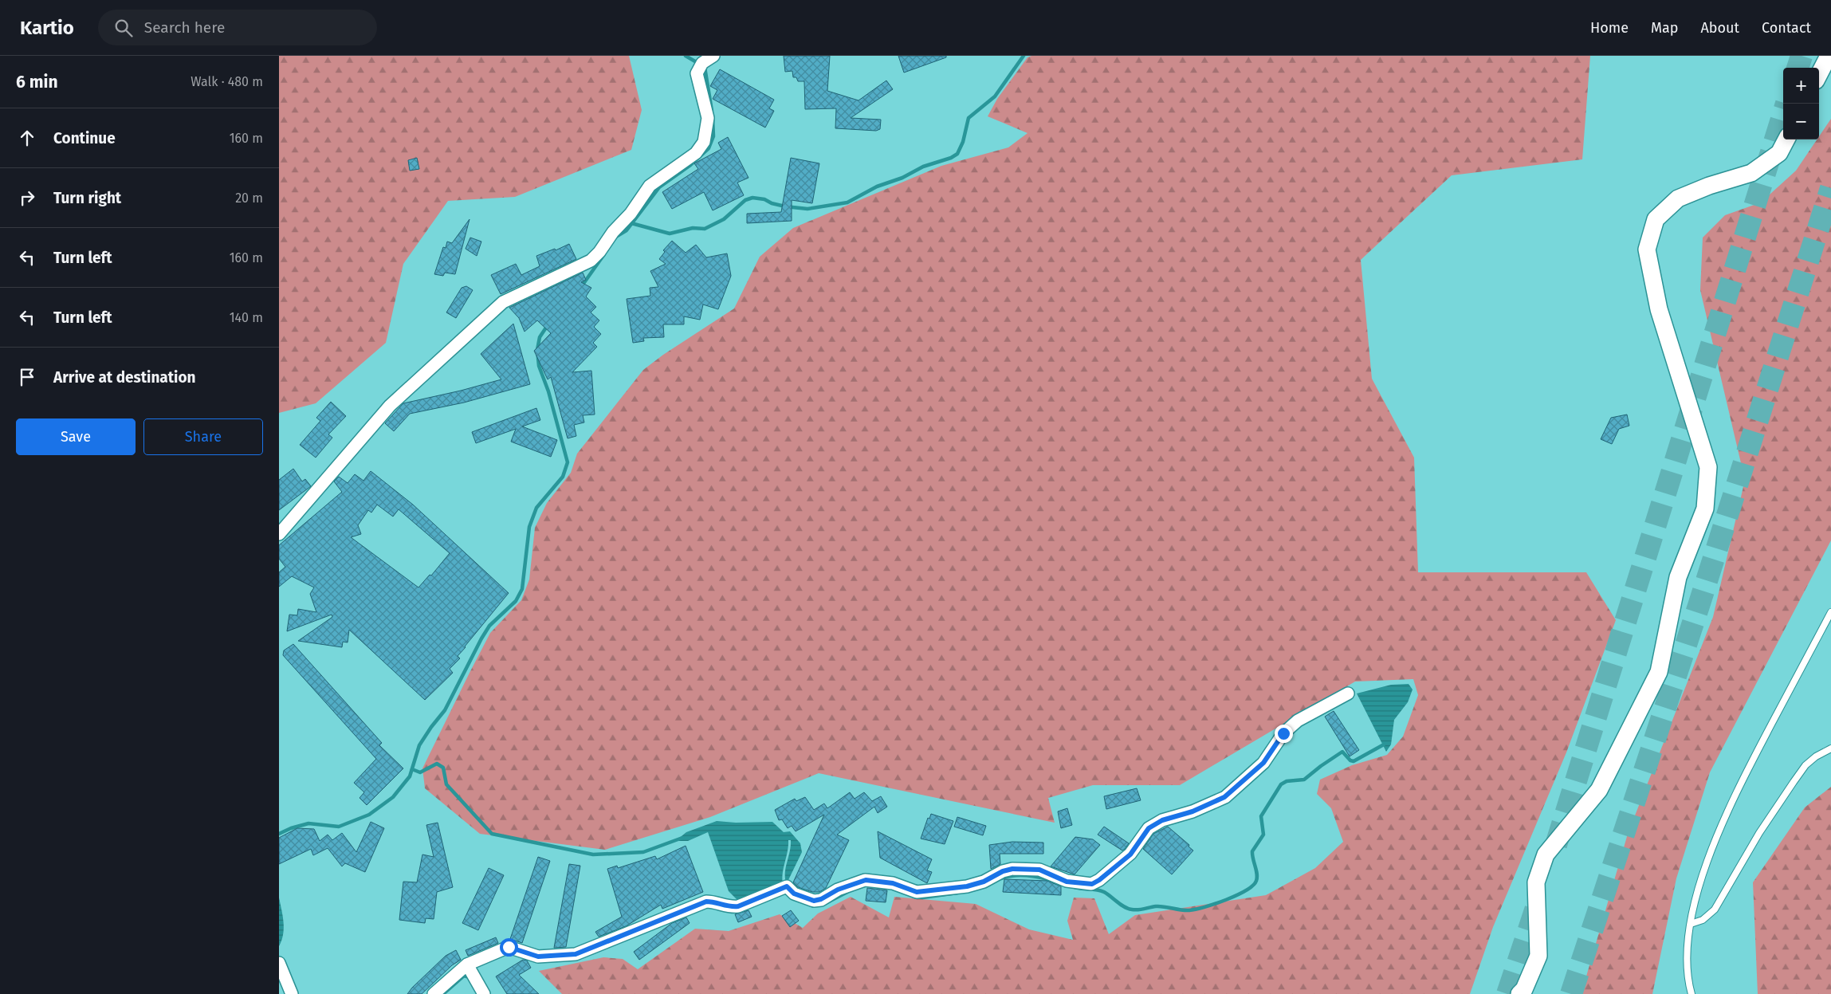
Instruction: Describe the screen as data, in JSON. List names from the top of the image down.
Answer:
{
  "page": {
    "header": "Kartio",
    "search": "Search here",
    "nav": [
      "Home",
      "Map",
      "About",
      "Contact"
    ],
    "heading": ["6 min", "Walk · 480 m"],
    "map_buttons": ["+", "−"],
    "list": [
      ["Continue", "160 m"],
      ["Turn right", "20 m"],
      ["Turn left", "160 m"],
      ["Turn left", "140 m"],
      "Arrive at destination"
    ],
    "buttons": ["Save", "Share"]
  }
}
